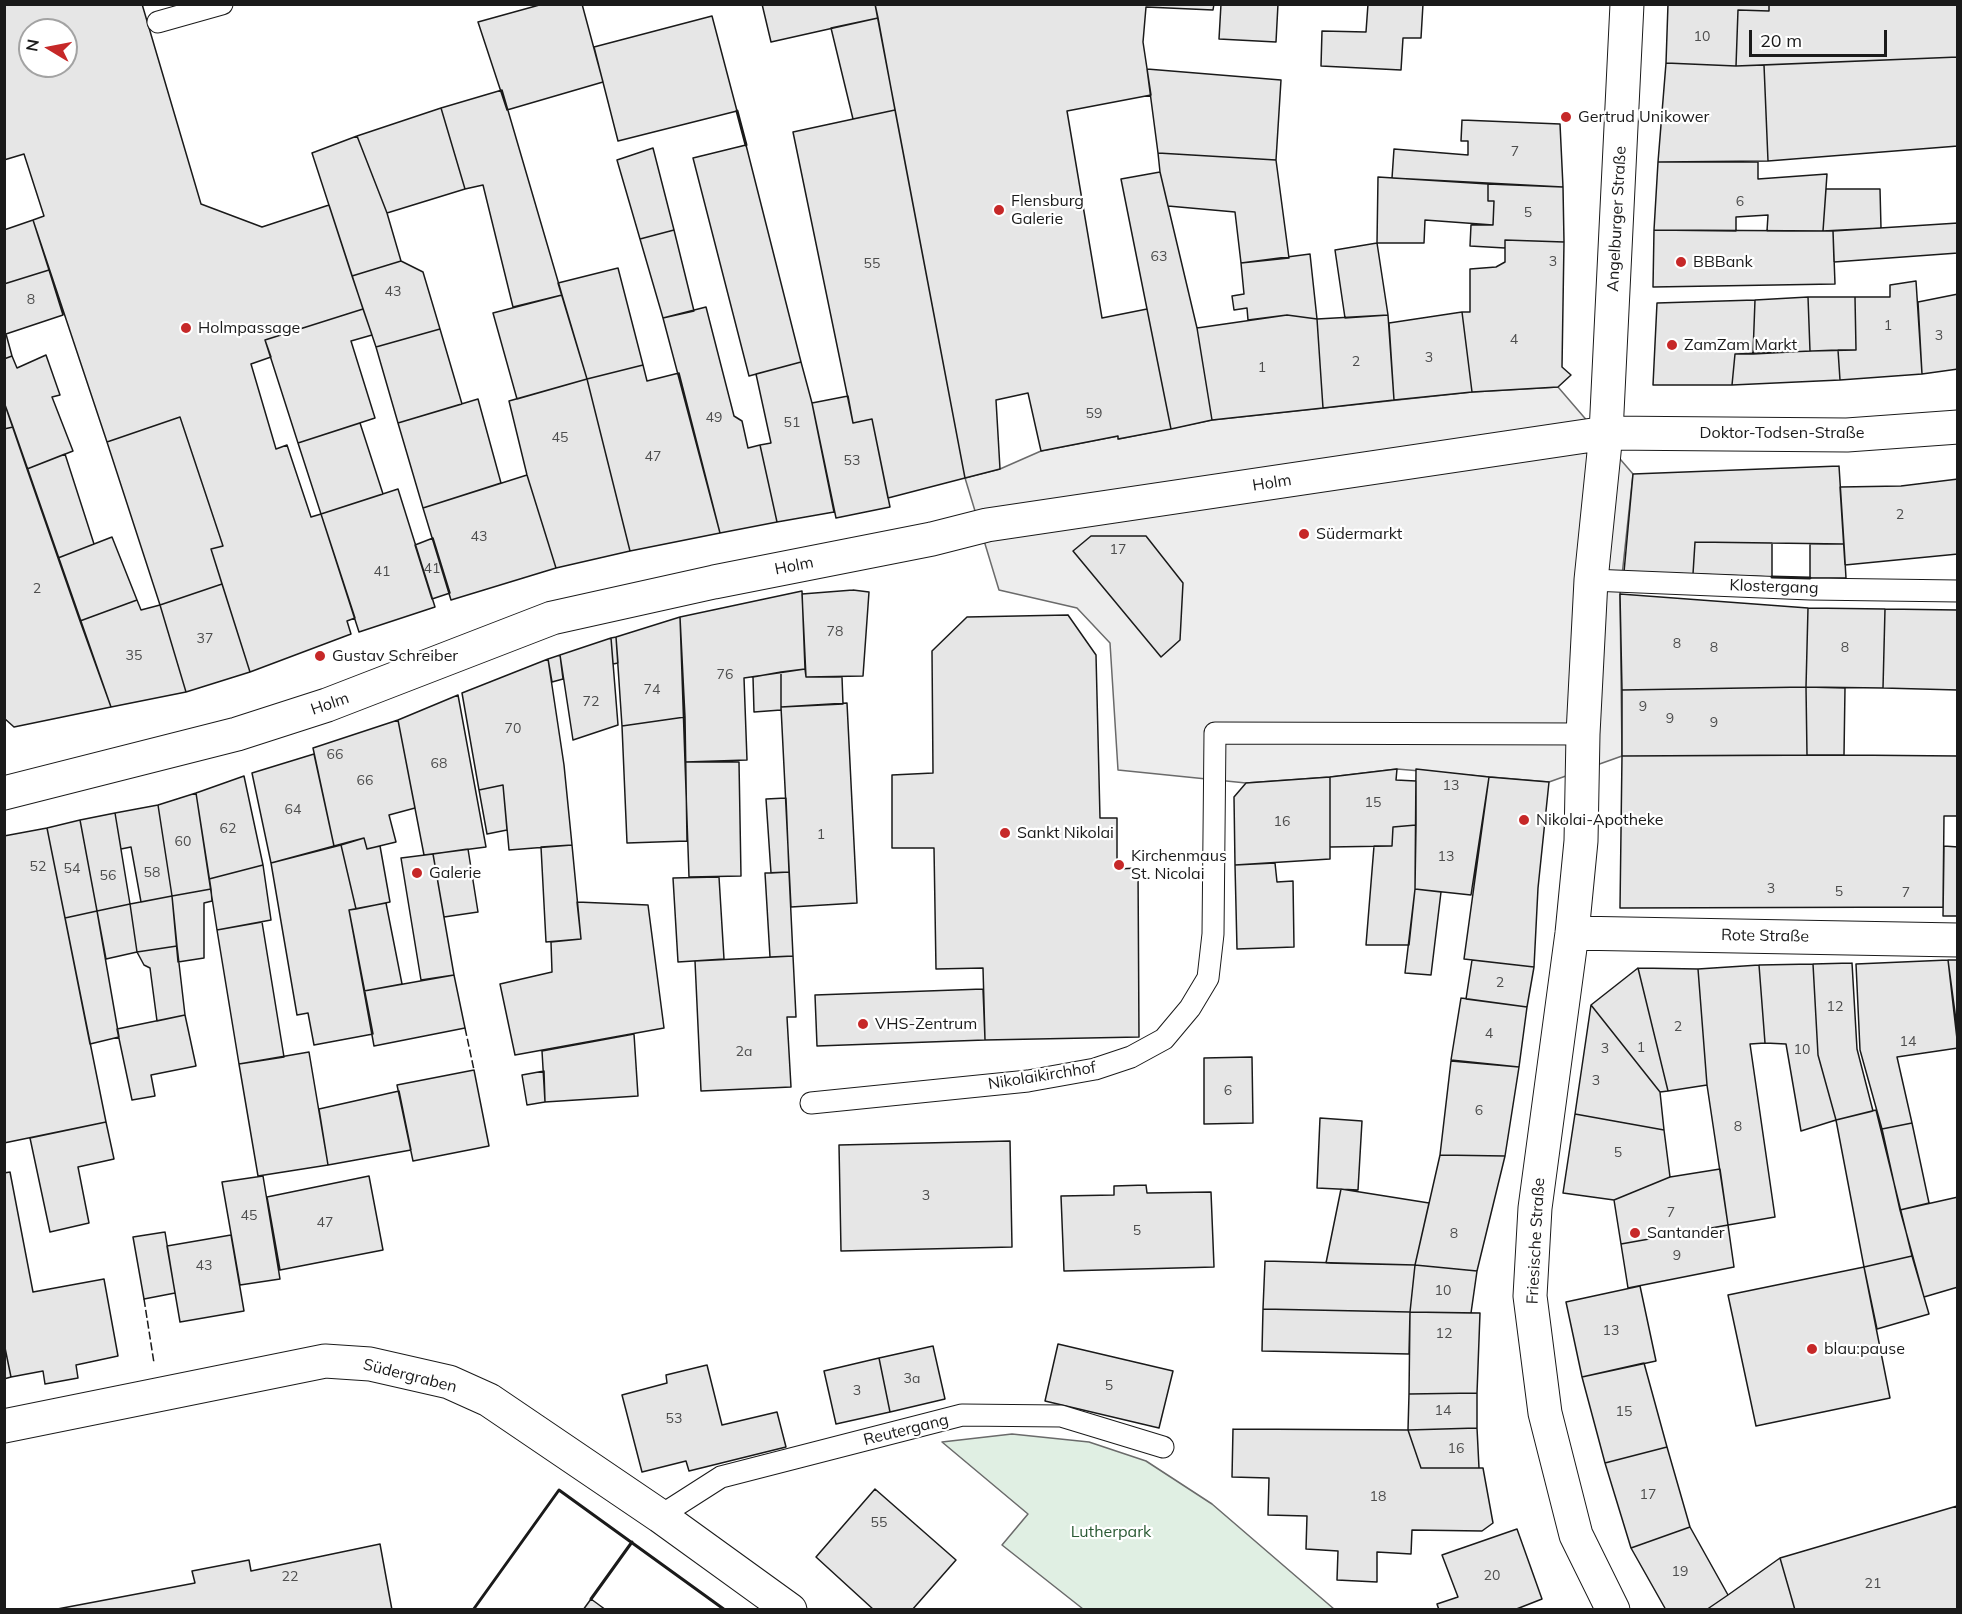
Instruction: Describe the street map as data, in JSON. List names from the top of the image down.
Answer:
{
  "streets": {
    "street": [
      "Angelburger Straße",
      "Doktor-Todsen-Straße",
      "Holm",
      "Rote Straße",
      "Friesische Straße",
      "Südergraben"
    ],
    "lane": ["Klostergang", "Nikolaikirchhof", "Reutergang"]
  },
  "crossings": [
    ["Angelburger Straße", "Doktor-Todsen-Straße"],
    ["Angelburger Straße", "Holm"],
    ["Doktor-Todsen-Straße", "Holm"],
    ["Rote Straße", "Friesische Straße"],
    ["Südergraben", "Reutergang"]
  ],
  "parks": ["Lutherpark"],
  "places": [
    "Gertrud Unikower",
    "Flensburg Galerie",
    "BBBank",
    "Holmpassage",
    "ZamZam Markt",
    "Südermarkt",
    "Gustav Schreiber",
    "Nikolai-Apotheke",
    "Sankt Nikolai",
    "Kirchenmaus St. Nicolai",
    "Galerie",
    "VHS-Zentrum",
    "Santander",
    "blau:pause"
  ],
  "house_numbers": [
    "10",
    "7",
    "6",
    "5",
    "63",
    "3",
    "55",
    "43",
    "8",
    "1",
    "3",
    "4",
    "3",
    "2",
    "1",
    "59",
    "49",
    "51",
    "45",
    "47",
    "53",
    "2",
    "43",
    "17",
    "41",
    "41",
    "2",
    "78",
    "37",
    "8",
    "8",
    "8",
    "35",
    "76",
    "74",
    "72",
    "9",
    "9",
    "9",
    "70",
    "66",
    "68",
    "66",
    "13",
    "15",
    "64",
    "16",
    "62",
    "1",
    "60",
    "13",
    "52",
    "54",
    "58",
    "56",
    "3",
    "5",
    "7",
    "2",
    "12",
    "2",
    "4",
    "14",
    "1",
    "3",
    "10",
    "2a",
    "3",
    "6",
    "6",
    "8",
    "5",
    "3",
    "7",
    "45",
    "47",
    "5",
    "8",
    "9",
    "43",
    "10",
    "13",
    "12",
    "3a",
    "5",
    "3",
    "14",
    "15",
    "53",
    "16",
    "17",
    "18",
    "55",
    "19",
    "20",
    "22",
    "21"
  ],
  "scale_bar": "20 m",
  "north": "left"
}
